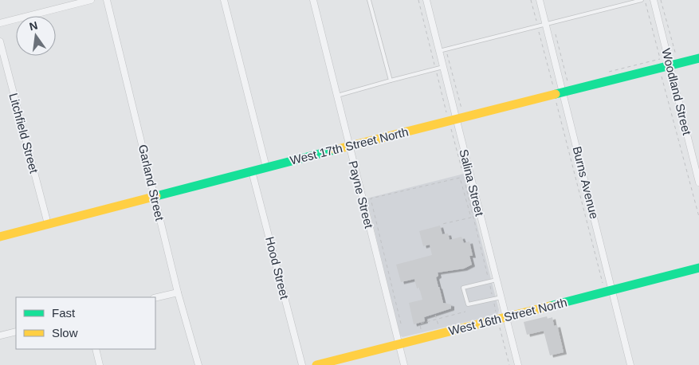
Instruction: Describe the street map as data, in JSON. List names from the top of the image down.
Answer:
{
  "streets": {
    "street": [
      "Woodland Street",
      "Litchfield Street",
      "West 17th Street North",
      "Garland Street",
      "Salina Street",
      "Burns Avenue",
      "Payne Street",
      "Hood Street",
      "West 16th Street North"
    ]
  },
  "crossings": [
    ["Woodland Street", "West 17th Street North"],
    ["Litchfield Street", "West 17th Street North"],
    ["West 17th Street North", "Garland Street"],
    ["West 17th Street North", "Salina Street"],
    ["West 17th Street North", "Burns Avenue"],
    ["West 17th Street North", "Payne Street"],
    ["West 17th Street North", "Hood Street"],
    ["Salina Street", "West 16th Street North"],
    ["Burns Avenue", "West 16th Street North"],
    ["Payne Street", "West 16th Street North"]
  ],
  "legend": ["Fast", "Slow"],
  "north": "top"
}
